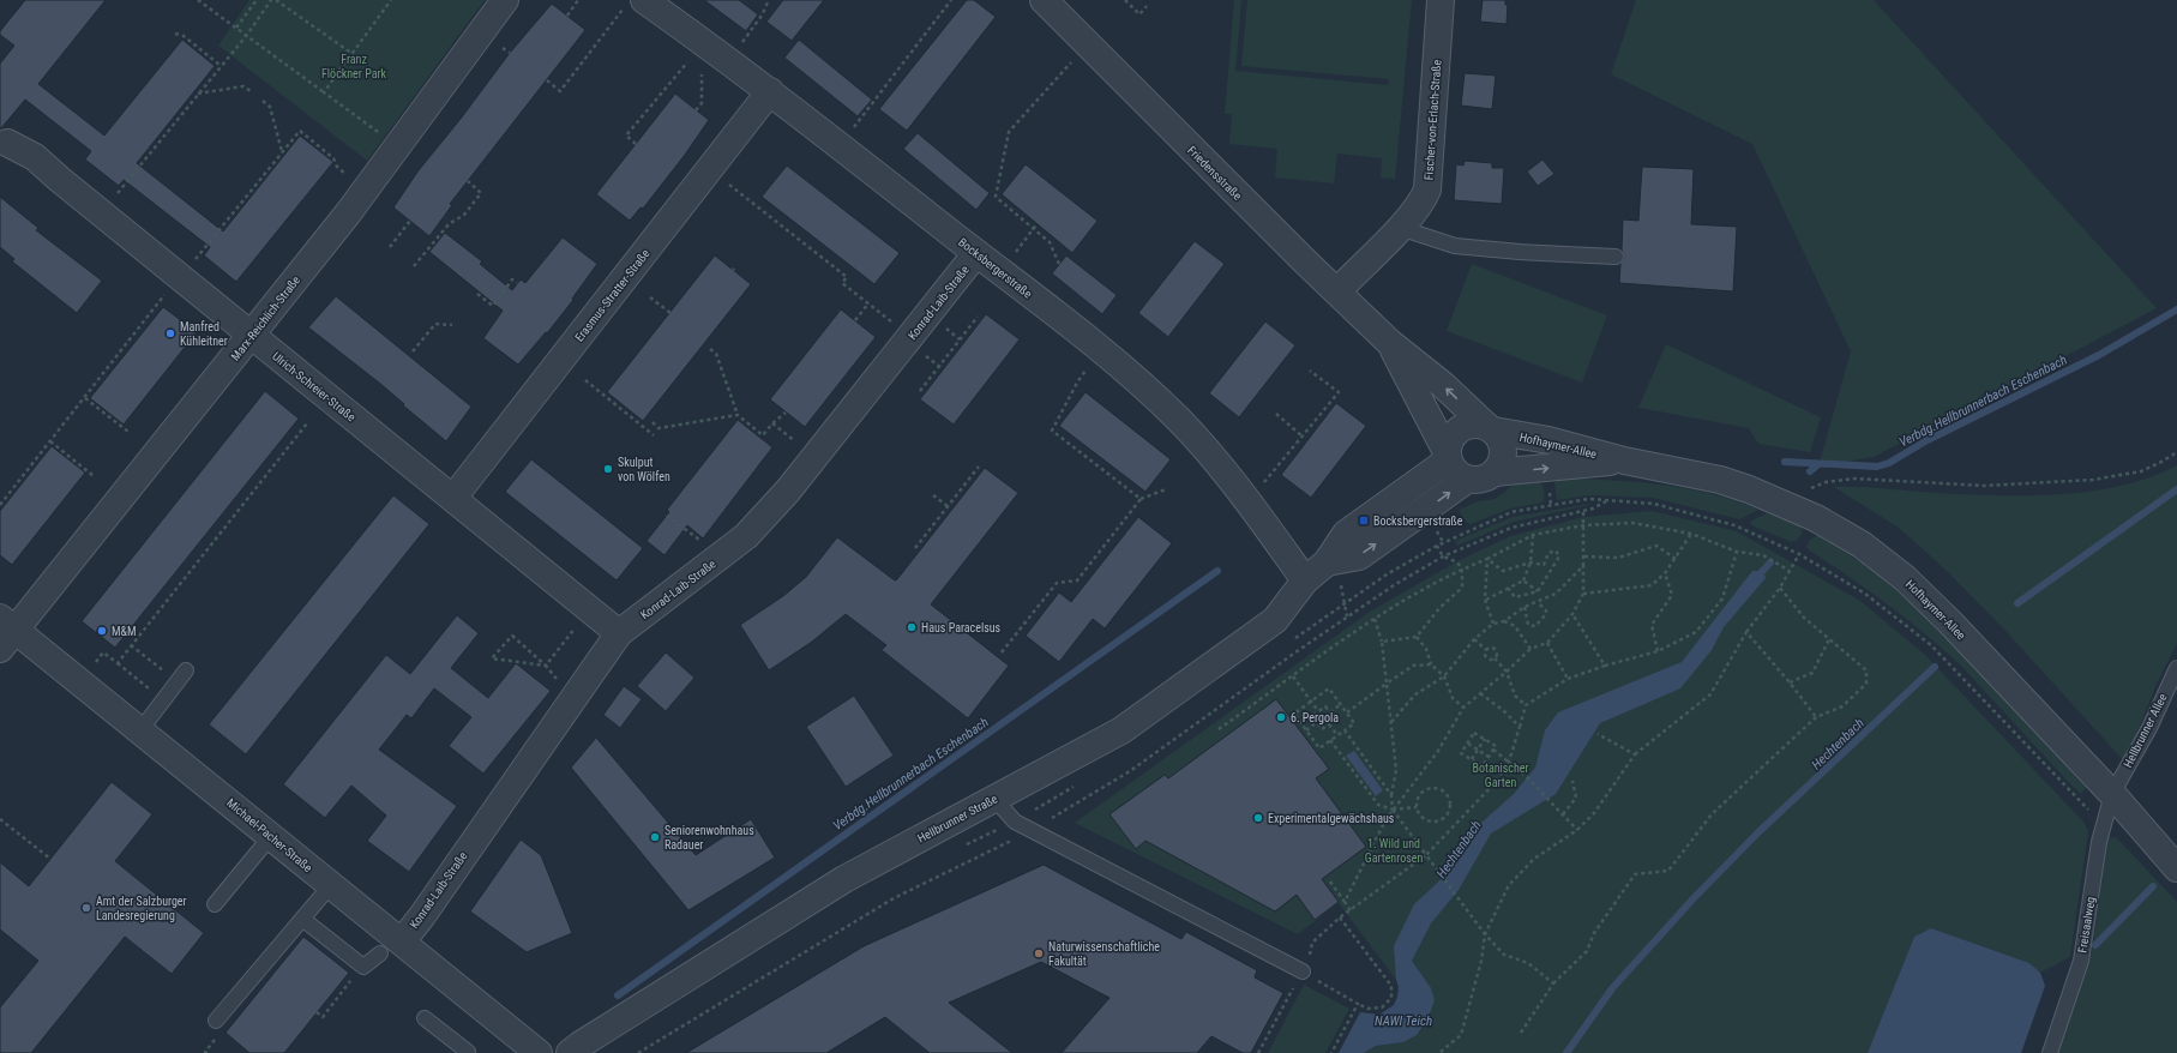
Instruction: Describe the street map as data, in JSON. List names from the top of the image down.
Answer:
{
  "streets": {
    "street": [
      "Fischer-von-Erlach-Straße",
      "Friedensstraße",
      "Bocksbergerstraße",
      "Erasmus-Stratter-Straße",
      "Konrad-Laib-Straße",
      "Marx-Reichlich-Straße",
      "Ulrich-Schreier-Straße",
      "Hofhaymer-Allee",
      "Hellbrunner Straße",
      "Michael-Pacher-Straße"
    ],
    "lane": ["Hellbrunner Allee", "Freisaalweg"]
  },
  "crossings": [
    ["Fischer-von-Erlach-Straße", "Friedensstraße"],
    ["Friedensstraße", "Hofhaymer-Allee"],
    ["Friedensstraße", "Hellbrunner Straße"],
    ["Bocksbergerstraße", "Erasmus-Stratter-Straße"],
    ["Bocksbergerstraße", "Konrad-Laib-Straße"],
    ["Bocksbergerstraße", "Hellbrunner Straße"],
    ["Erasmus-Stratter-Straße", "Ulrich-Schreier-Straße"],
    ["Konrad-Laib-Straße", "Ulrich-Schreier-Straße"],
    ["Konrad-Laib-Straße", "Michael-Pacher-Straße"],
    ["Marx-Reichlich-Straße", "Ulrich-Schreier-Straße"],
    ["Marx-Reichlich-Straße", "Michael-Pacher-Straße"],
    ["Hofhaymer-Allee", "Hellbrunner Allee"],
    ["Hofhaymer-Allee", "Hellbrunner Straße"],
    ["Hofhaymer-Allee", "Freisaalweg"],
    ["Hellbrunner Allee", "Freisaalweg"]
  ],
  "water": ["Verbdg.Hellbrunnerbach Eschenbach", "Hechtenbach", "NAWI Teich"],
  "parks": ["Franz Flöckner Park", "Botanischer Garten", "1. Wild und Gartenrosen"],
  "places": {
    "other": [
      "Manfred Kühleitner",
      "Skulput von Wölfen",
      "Haus Paracelsus",
      "M&M",
      "6. Pergola",
      "Experimentalgewächshaus",
      "Seniorenwohnhaus Radauer",
      "Amt der Salzburger Landesregierung",
      "Naturwissenschaftliche Fakultät"
    ],
    "transit": ["Bocksbergerstraße"]
  }
}
